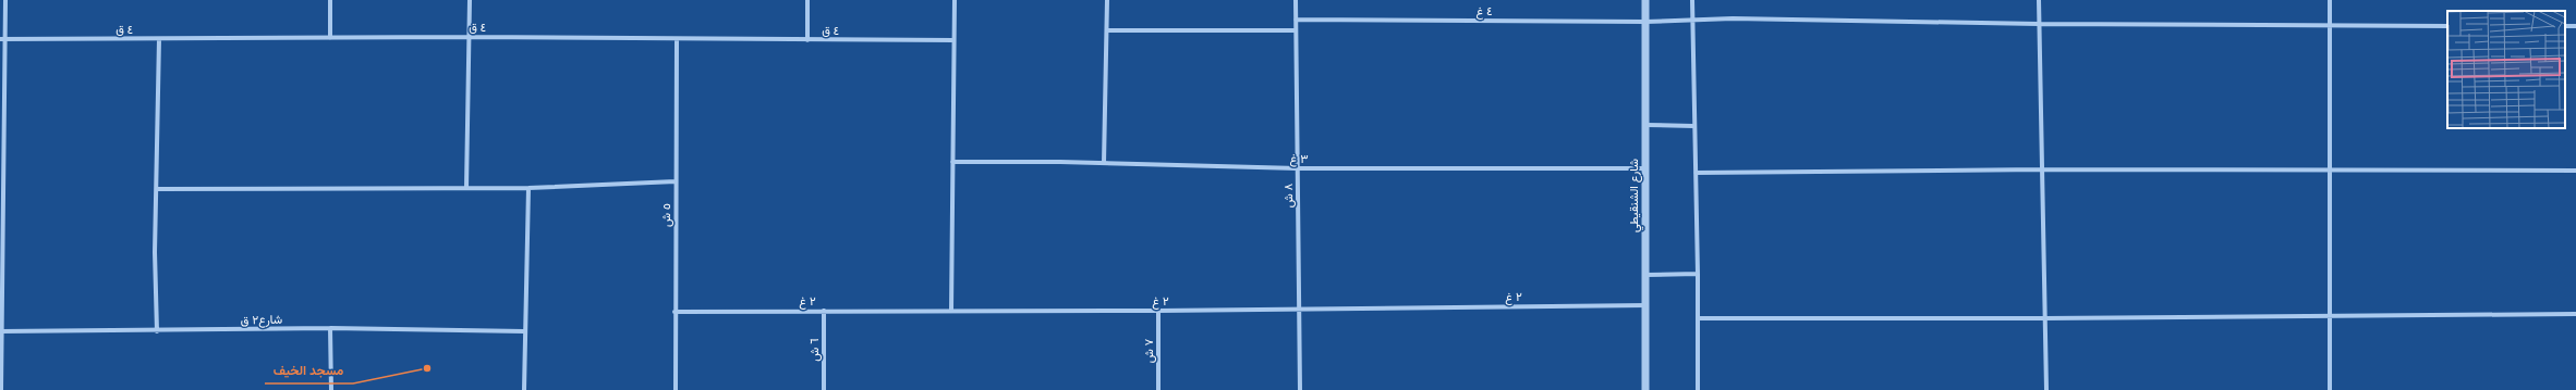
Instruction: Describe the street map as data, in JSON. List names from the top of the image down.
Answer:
{
  "streets": {
    "street": [
      "٤ غ",
      "٤ ق",
      "٣ غ",
      "٨ ش",
      "شارع الشنقيطي",
      "٥ ش",
      "٢ غ",
      "شارع٢ ق",
      "٦ ش",
      "٧ ش"
    ]
  },
  "crossings": [
    ["٤ غ", "٨ ش"],
    ["٤ غ", "شارع الشنقيطي"],
    ["٤ ق", "٥ ش"],
    ["٣ غ", "٨ ش"],
    ["٣ غ", "شارع الشنقيطي"],
    ["٨ ش", "٢ غ"],
    ["شارع الشنقيطي", "٢ غ"],
    ["٥ ش", "٢ غ"],
    ["٢ غ", "٦ ش"],
    ["٢ غ", "٧ ش"]
  ],
  "places": ["مسجد الخيف"]
}
